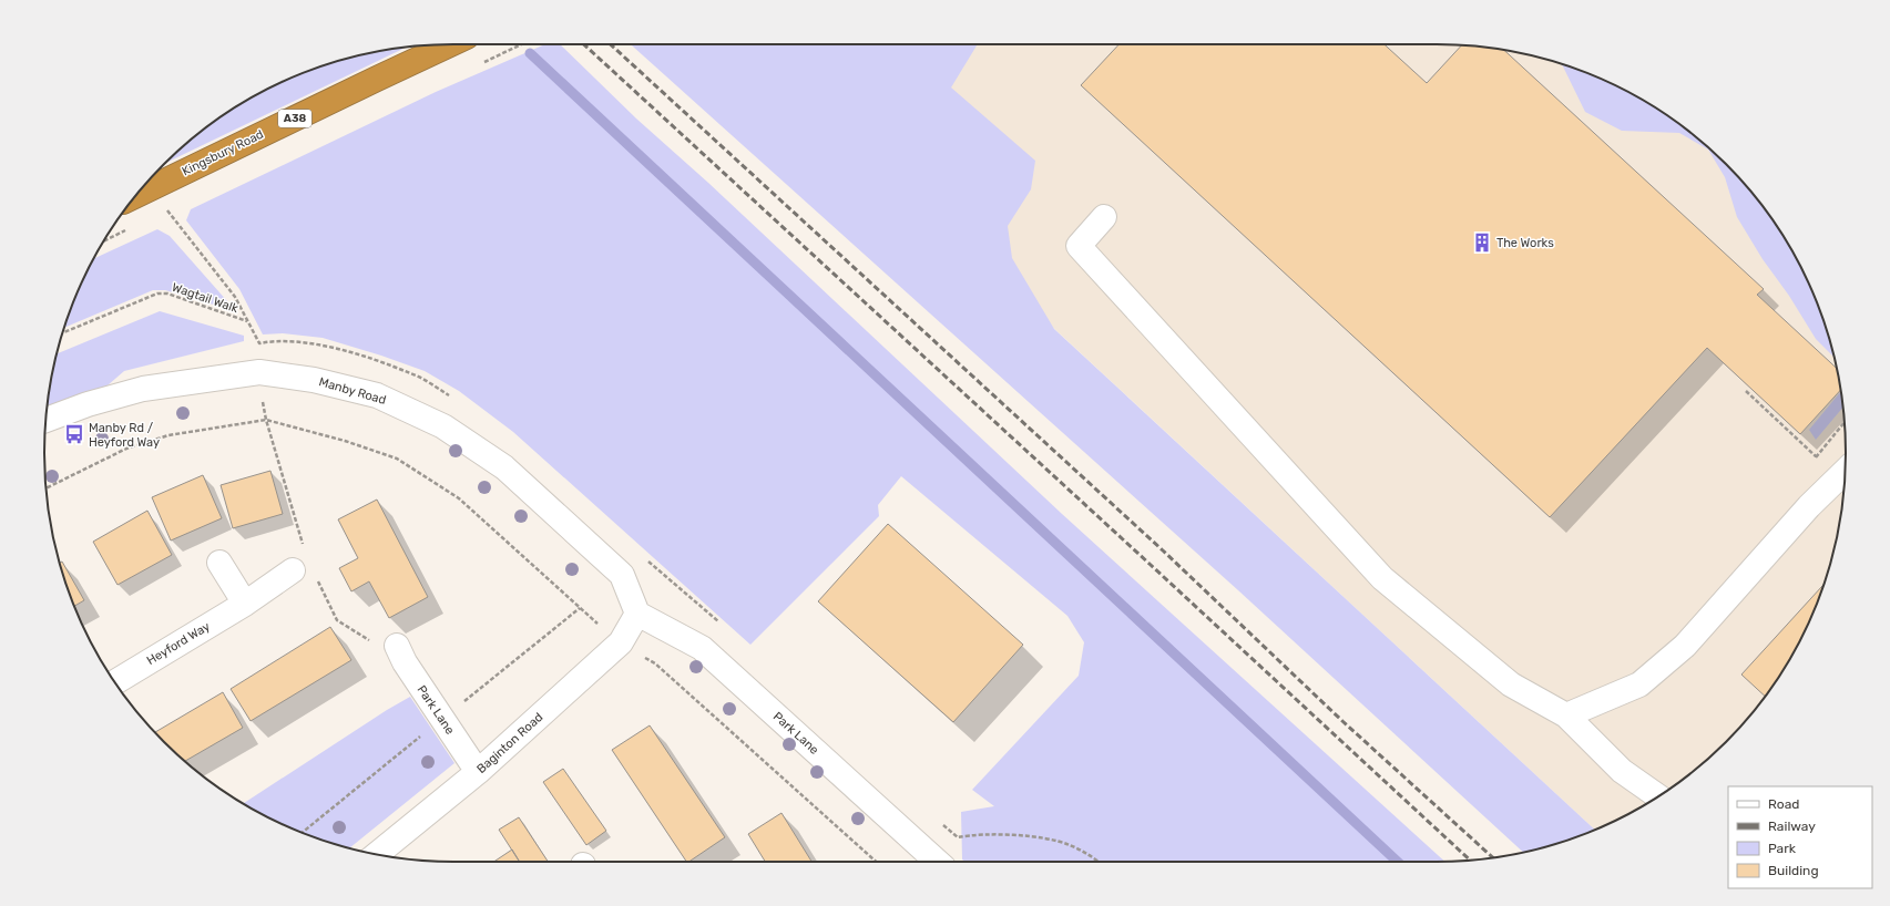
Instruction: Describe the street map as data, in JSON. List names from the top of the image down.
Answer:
{
  "streets": {
    "highway": ["A38", "Kingsbury Road"],
    "street": [
      "Manby Road",
      "Heyford Way",
      "Park Lane",
      "Baginton Road"
    ],
    "path": ["Wagtail Walk"]
  },
  "crossings": [
    ["Manby Road", "Park Lane"],
    ["Manby Road", "Baginton Road"],
    ["Park Lane", "Baginton Road"]
  ],
  "places": {
    "building": ["The Works"],
    "bus stop": ["Manby Rd / Heyford Way"]
  },
  "legend": [
    "Road",
    "Railway",
    "Park",
    "Building"
  ]
}
